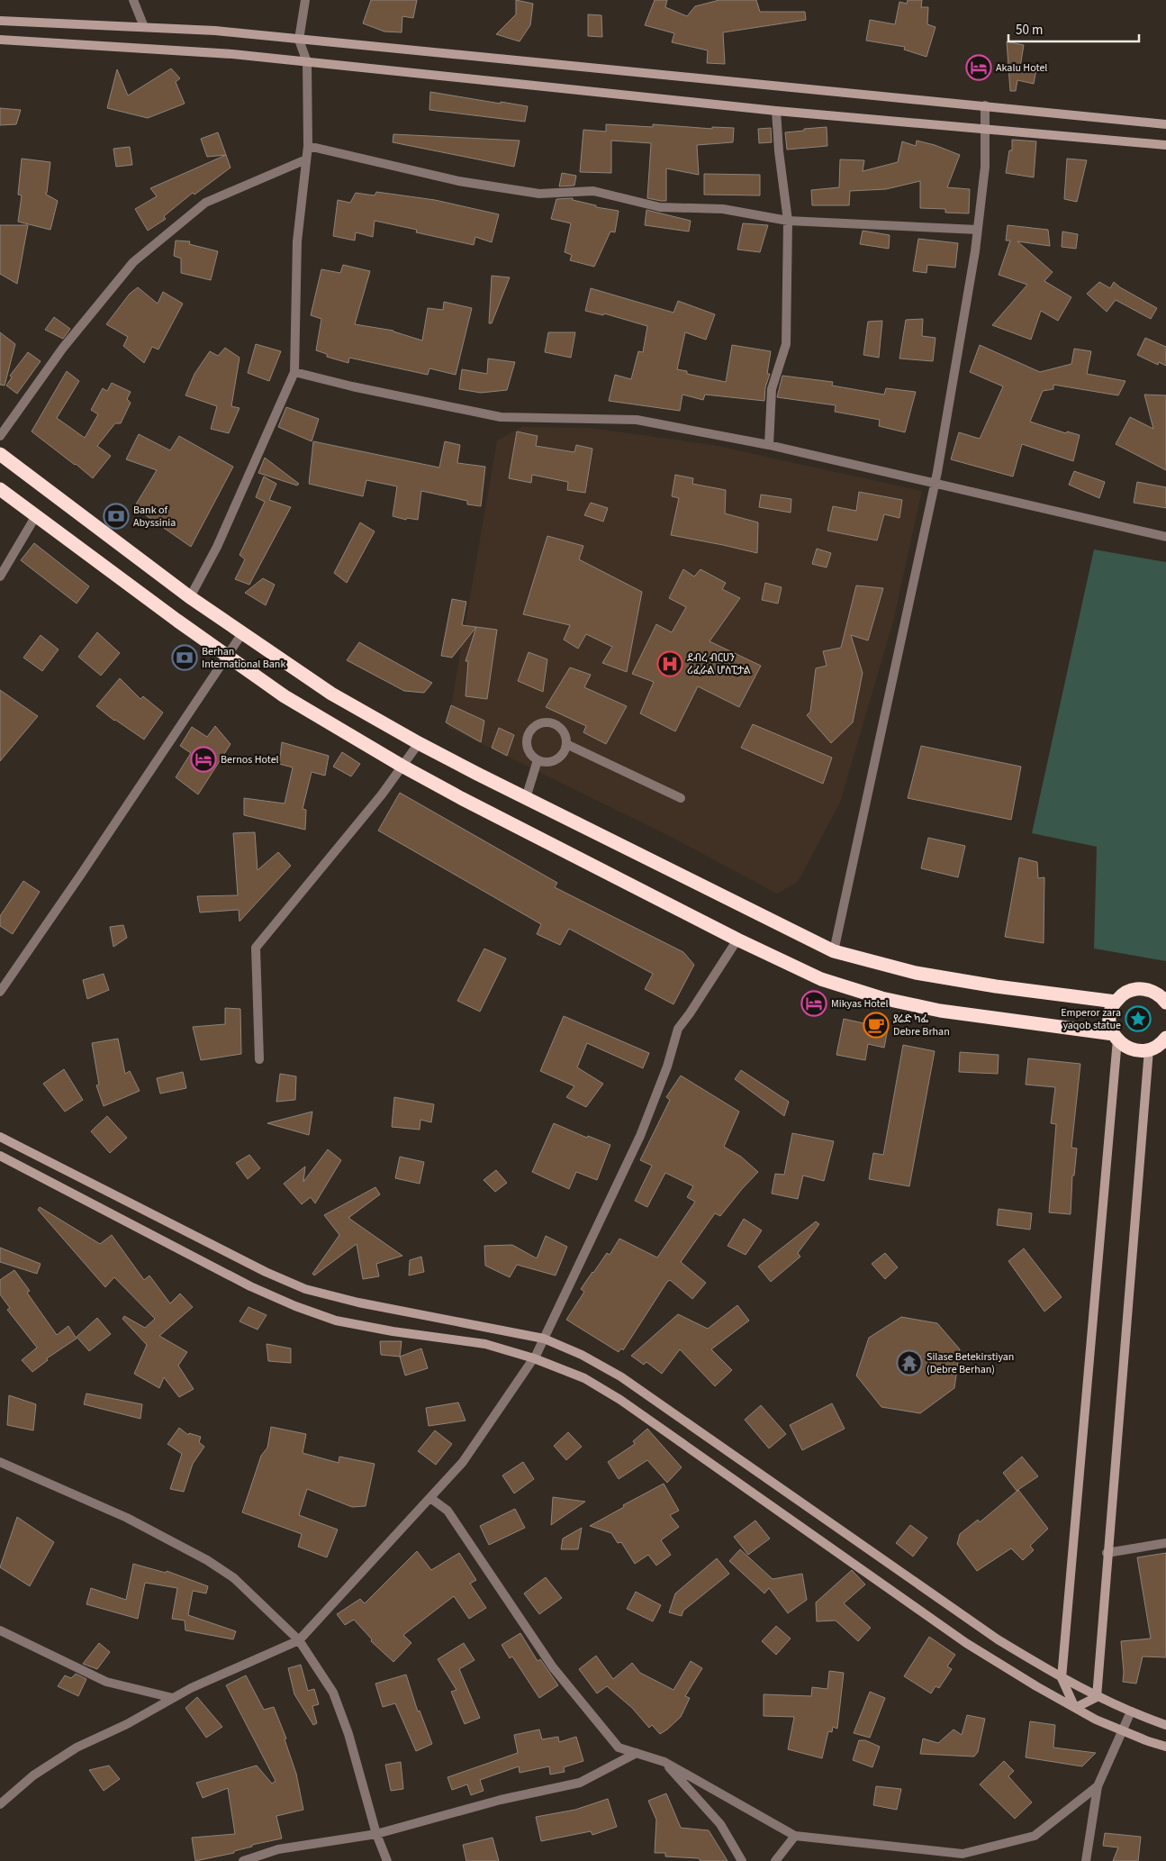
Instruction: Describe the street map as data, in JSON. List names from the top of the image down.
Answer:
{
  "places": {
    "hotel": ["Akalu Hotel", "Bernos Hotel", "Mikyas Hotel"],
    "bank": ["Bank of Abyssinia", "Berhan International Bank"],
    "hospital": ["ደብረ ብርሀን ሪፈራል ሆስፒታል"],
    "place": ["Emperor zara yaqob statue"],
    "cafe": ["ያሬድ ካፌ Debre Brhan"],
    "temple": ["Silase Betekirstiyan (Debre Berhan)"]
  },
  "scale_bar": "50 m"
}
